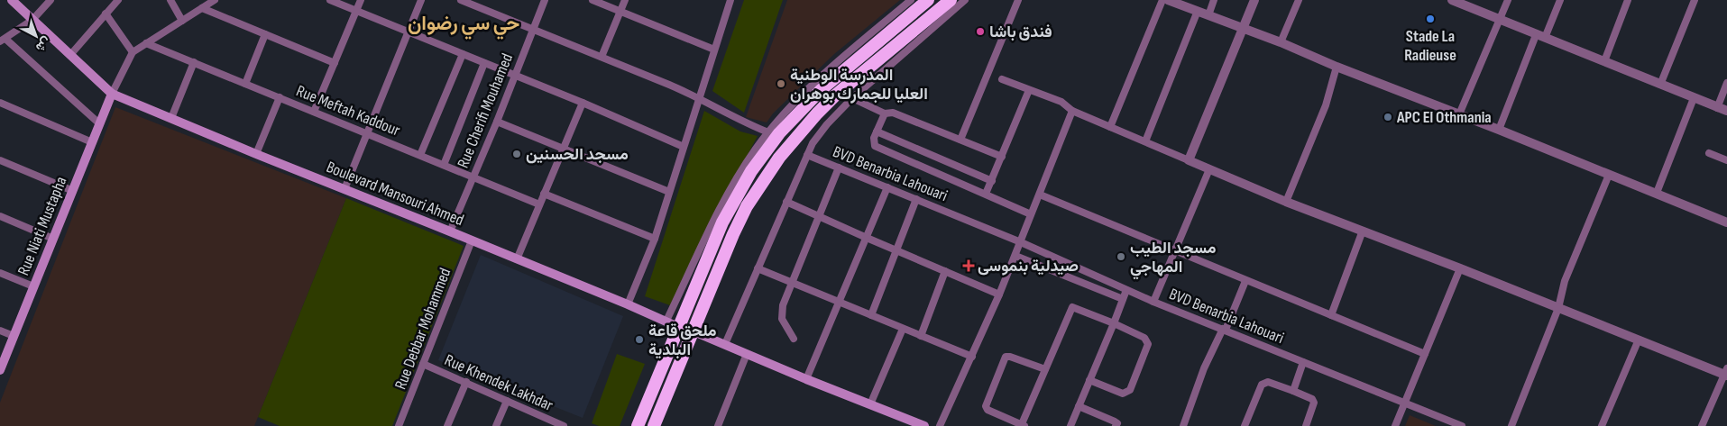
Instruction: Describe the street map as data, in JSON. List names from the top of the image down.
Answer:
{
  "streets": {
    "main road": ["Boulevard Mansouri Ahmed", "Rue Niati Mustapha"],
    "street": [
      "Rue Meftah Kaddour",
      "Rue Cherifi Mouhamed",
      "BVD Benarbia Lahouari",
      "Rue Debbar Mohammed",
      "Rue Khendek Lakhdar"
    ]
  },
  "crossings": [
    ["Rue Meftah Kaddour", "Rue Cherifi Mouhamed"],
    ["Rue Cherifi Mouhamed", "Boulevard Mansouri Ahmed"],
    ["Boulevard Mansouri Ahmed", "Rue Niati Mustapha"],
    ["Boulevard Mansouri Ahmed", "Rue Debbar Mohammed"],
    ["Rue Debbar Mohammed", "Rue Khendek Lakhdar"]
  ],
  "districts": ["حي سي رضوان"],
  "places": {
    "other": [
      "Stade La Radieuse",
      "فندق باشا",
      "المدرسة الوطنية العليا للجمارك بوهران",
      "APC El Othmania",
      "مسجد الحسنين",
      "مسجد الطيب المهاجي",
      "ملحق قاعة البلدية"
    ],
    "health": ["صيدلية بنموسى"]
  },
  "north": "bottom right"
}
